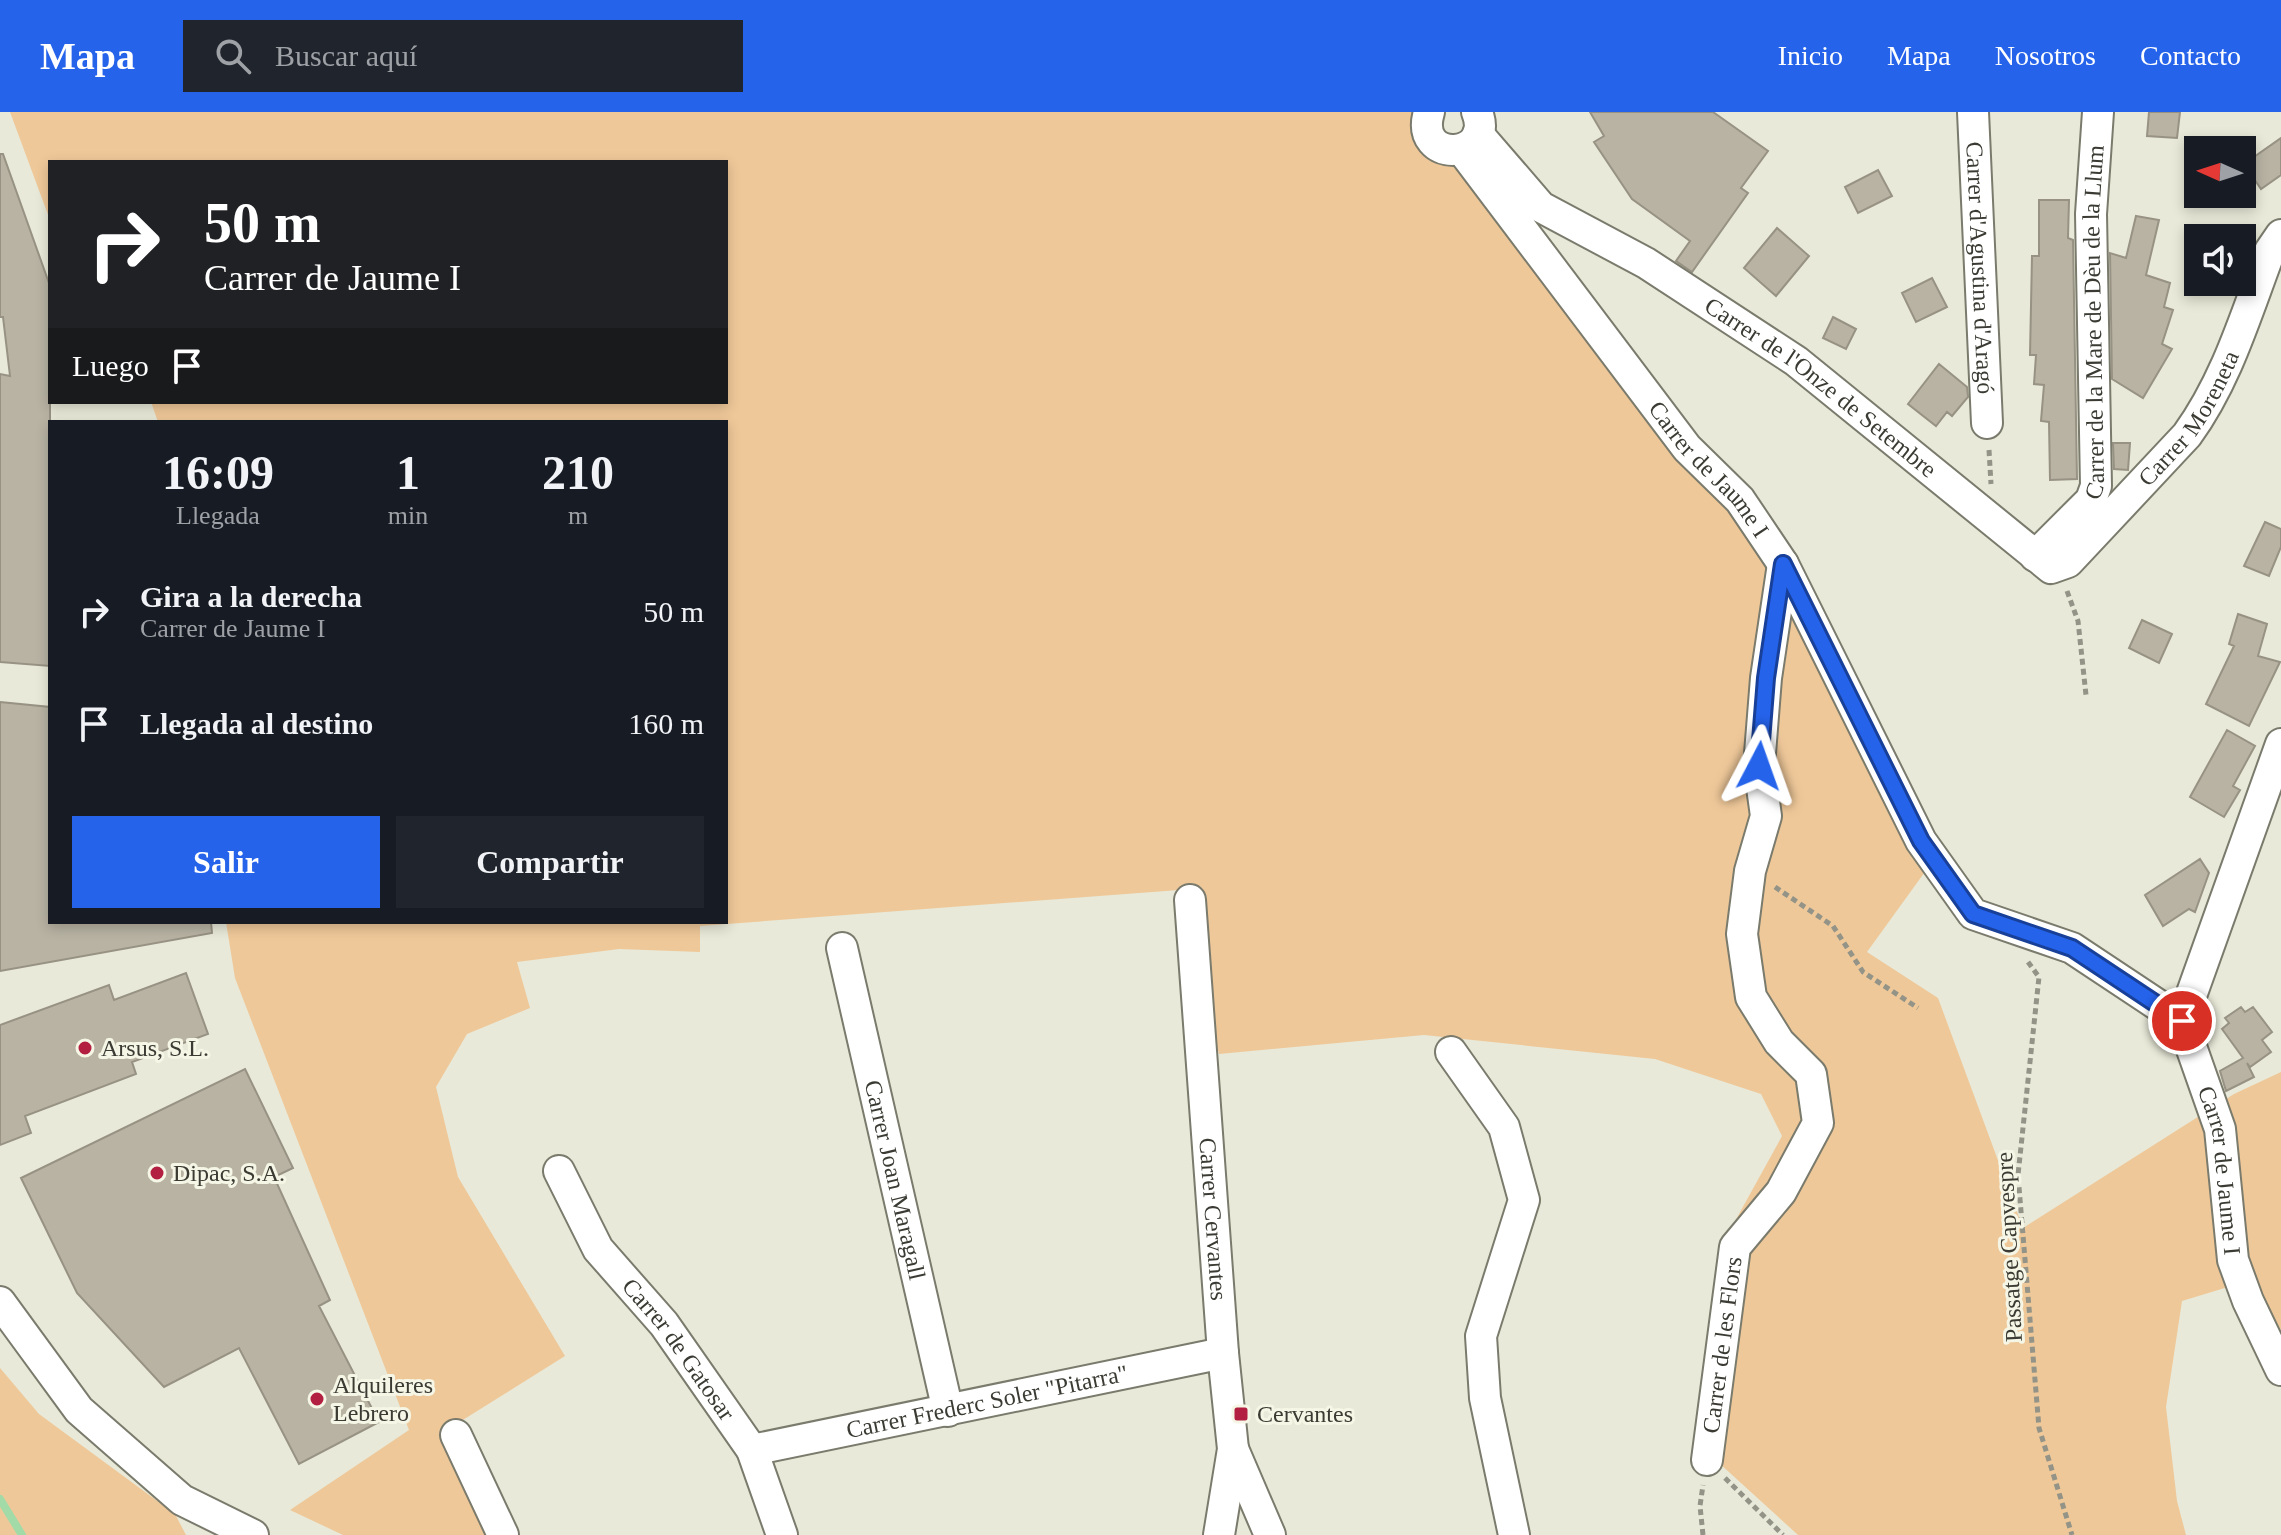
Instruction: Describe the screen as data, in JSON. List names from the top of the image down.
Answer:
{
  "streets": {
    "street": [
      "Carrer d'Agustina d'Aragó",
      "Carrer de la Mare de Dèu de la Llum",
      "Carrer de l'Onze de Setembre",
      "Carrer Moreneta",
      "Carrer de Jaume I",
      "Carrer Joan Maragall",
      "Carrer Cervantes",
      "Carrer de les Flors",
      "Carrer de Gatosar",
      "Carrer Frederc Soler \"Pitarra\""
    ],
    "path": ["Passatge Capvespre"]
  },
  "crossings": [
    ["Carrer de la Mare de Dèu de la Llum", "Carrer de l'Onze de Setembre"],
    ["Carrer de la Mare de Dèu de la Llum", "Carrer Moreneta"],
    ["Carrer de l'Onze de Setembre", "Carrer Moreneta"],
    ["Carrer de l'Onze de Setembre", "Carrer de Jaume I"],
    ["Carrer de Jaume I", "Carrer de les Flors"],
    ["Carrer Joan Maragall", "Carrer Frederc Soler \"Pitarra\""],
    ["Carrer Cervantes", "Carrer Frederc Soler \"Pitarra\""],
    ["Carrer de Gatosar", "Carrer Frederc Soler \"Pitarra\""]
  ],
  "places": {
    "other": ["Arsus, S.L.", "Dipac, S.A.", "Alquileres Lebrero"],
    "transit": ["Cervantes"]
  },
  "north": "left",
  "page": {
    "header": "Mapa",
    "search": "Buscar aquí",
    "nav": [
      "Inicio",
      "Mapa",
      "Nosotros",
      "Contacto"
    ],
    "turn": ["50 m", "Carrer de Jaume I"],
    "then": "Luego",
    "eta": [
      "16:09",
      "Llegada",
      "1",
      "min",
      "210",
      "m"
    ],
    "list": [
      {
        "name": "Gira a la derecha",
        "note": "Carrer de Jaume I",
        "value": "50 m"
      },
      {
        "name": "Llegada al destino",
        "value": "160 m"
      }
    ],
    "buttons": ["Salir", "Compartir"]
  }
}
